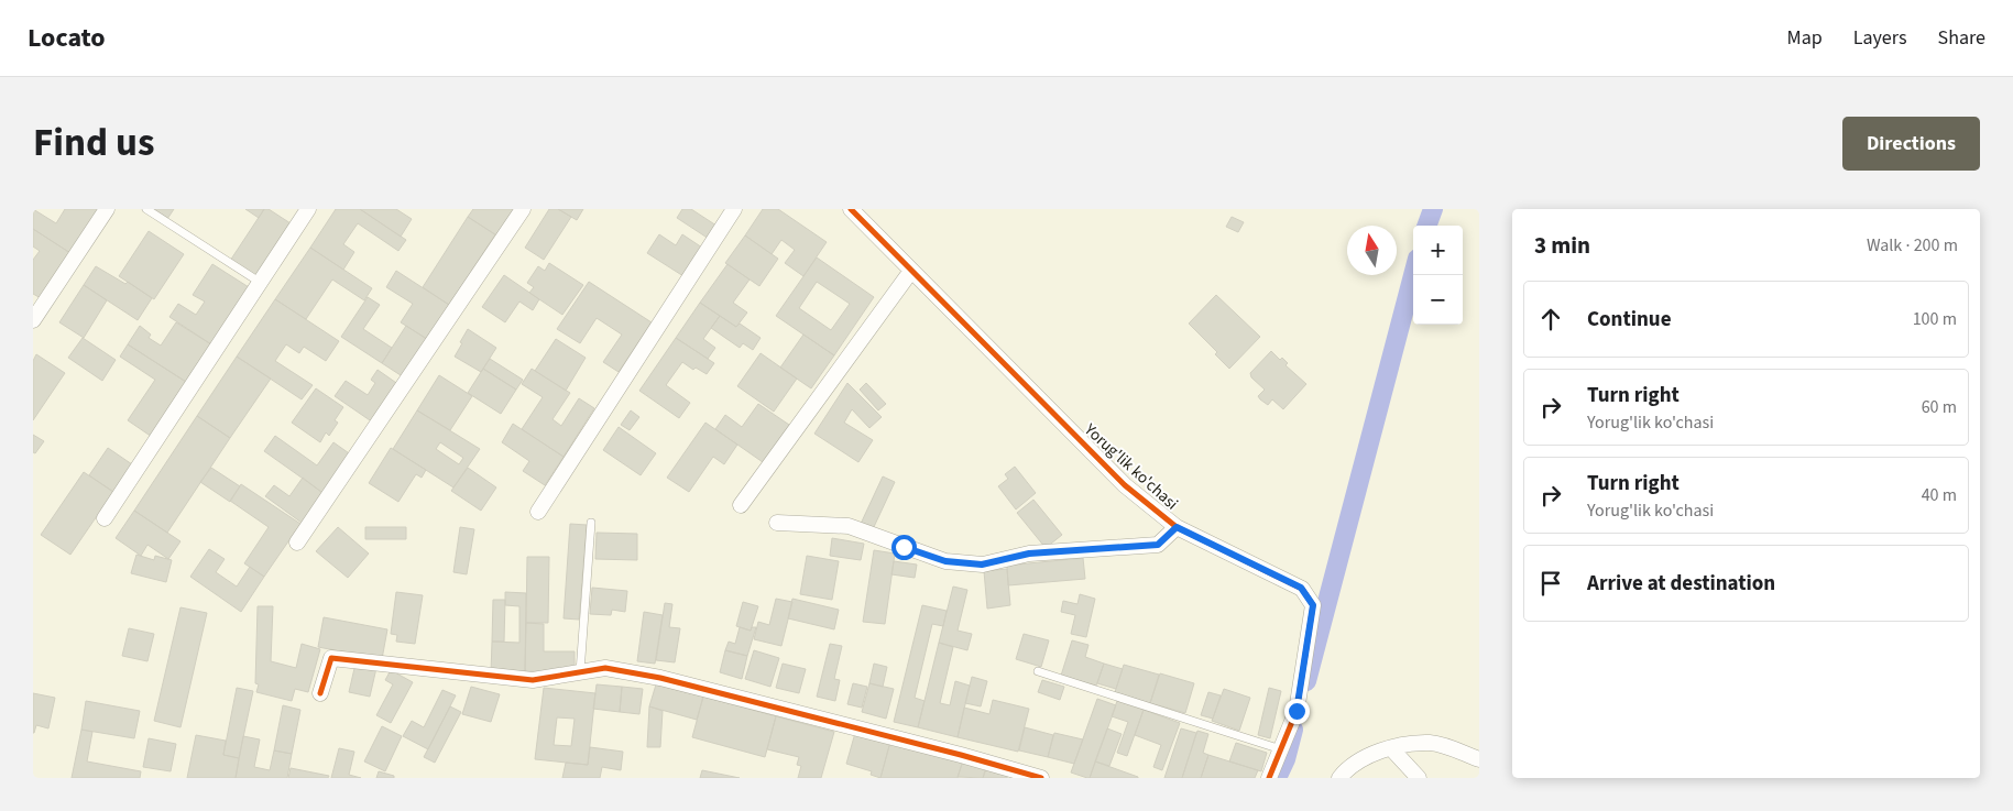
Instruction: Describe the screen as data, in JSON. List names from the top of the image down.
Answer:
{
  "streets": {
    "street": ["Yorug'lik ko'chasi"]
  },
  "north": "top",
  "page": {
    "header": "Locato",
    "nav": ["Map", "Layers", "Share"],
    "title": "Find us",
    "buttons": "Directions",
    "heading": ["3 min", "Walk · 200 m"],
    "map_buttons": ["+", "−"],
    "list": [
      ["Continue", "100 m"],
      ["Turn right", "Yorug'lik ko'chasi", "60 m"],
      ["Turn right", "Yorug'lik ko'chasi", "40 m"],
      "Arrive at destination"
    ]
  }
}
